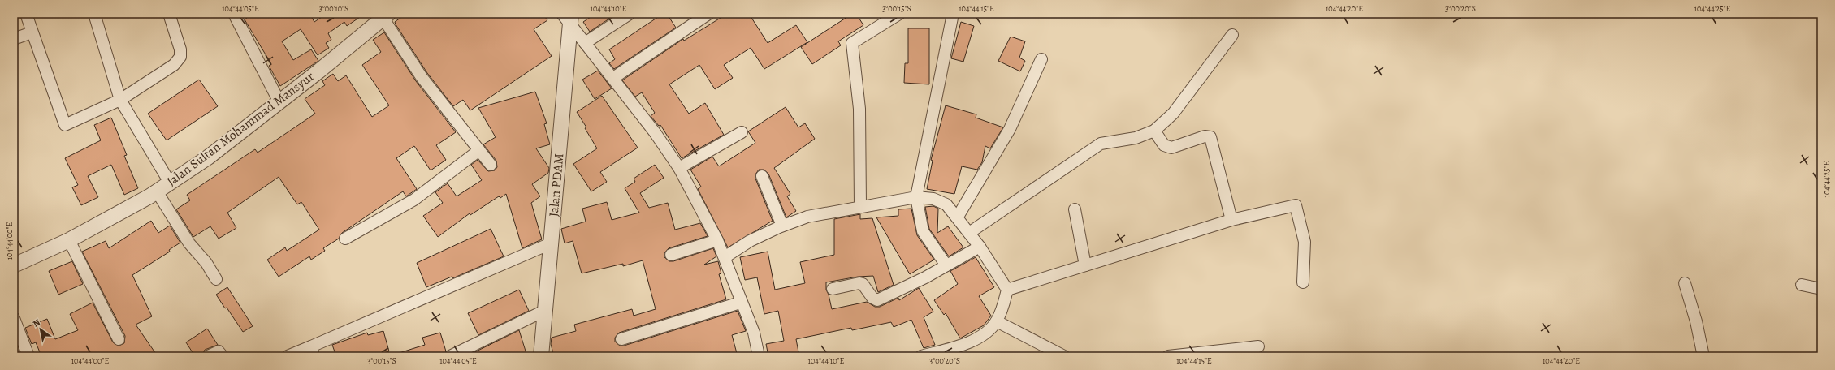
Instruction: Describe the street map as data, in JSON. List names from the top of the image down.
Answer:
{
  "streets": {
    "street": ["Jalan Sultan Mohammad Mansyur", "Jalan PDAM"]
  },
  "north": "top left",
  "coordinates": [
    "104°44'05\"E",
    "3°00'10\"S",
    "104°44'10\"E",
    "3°00'15\"S",
    "104°44'15\"E",
    "104°44'20\"E",
    "3°00'20\"S",
    "104°44'25\"E",
    "104°44'00\"E"
  ]
}
